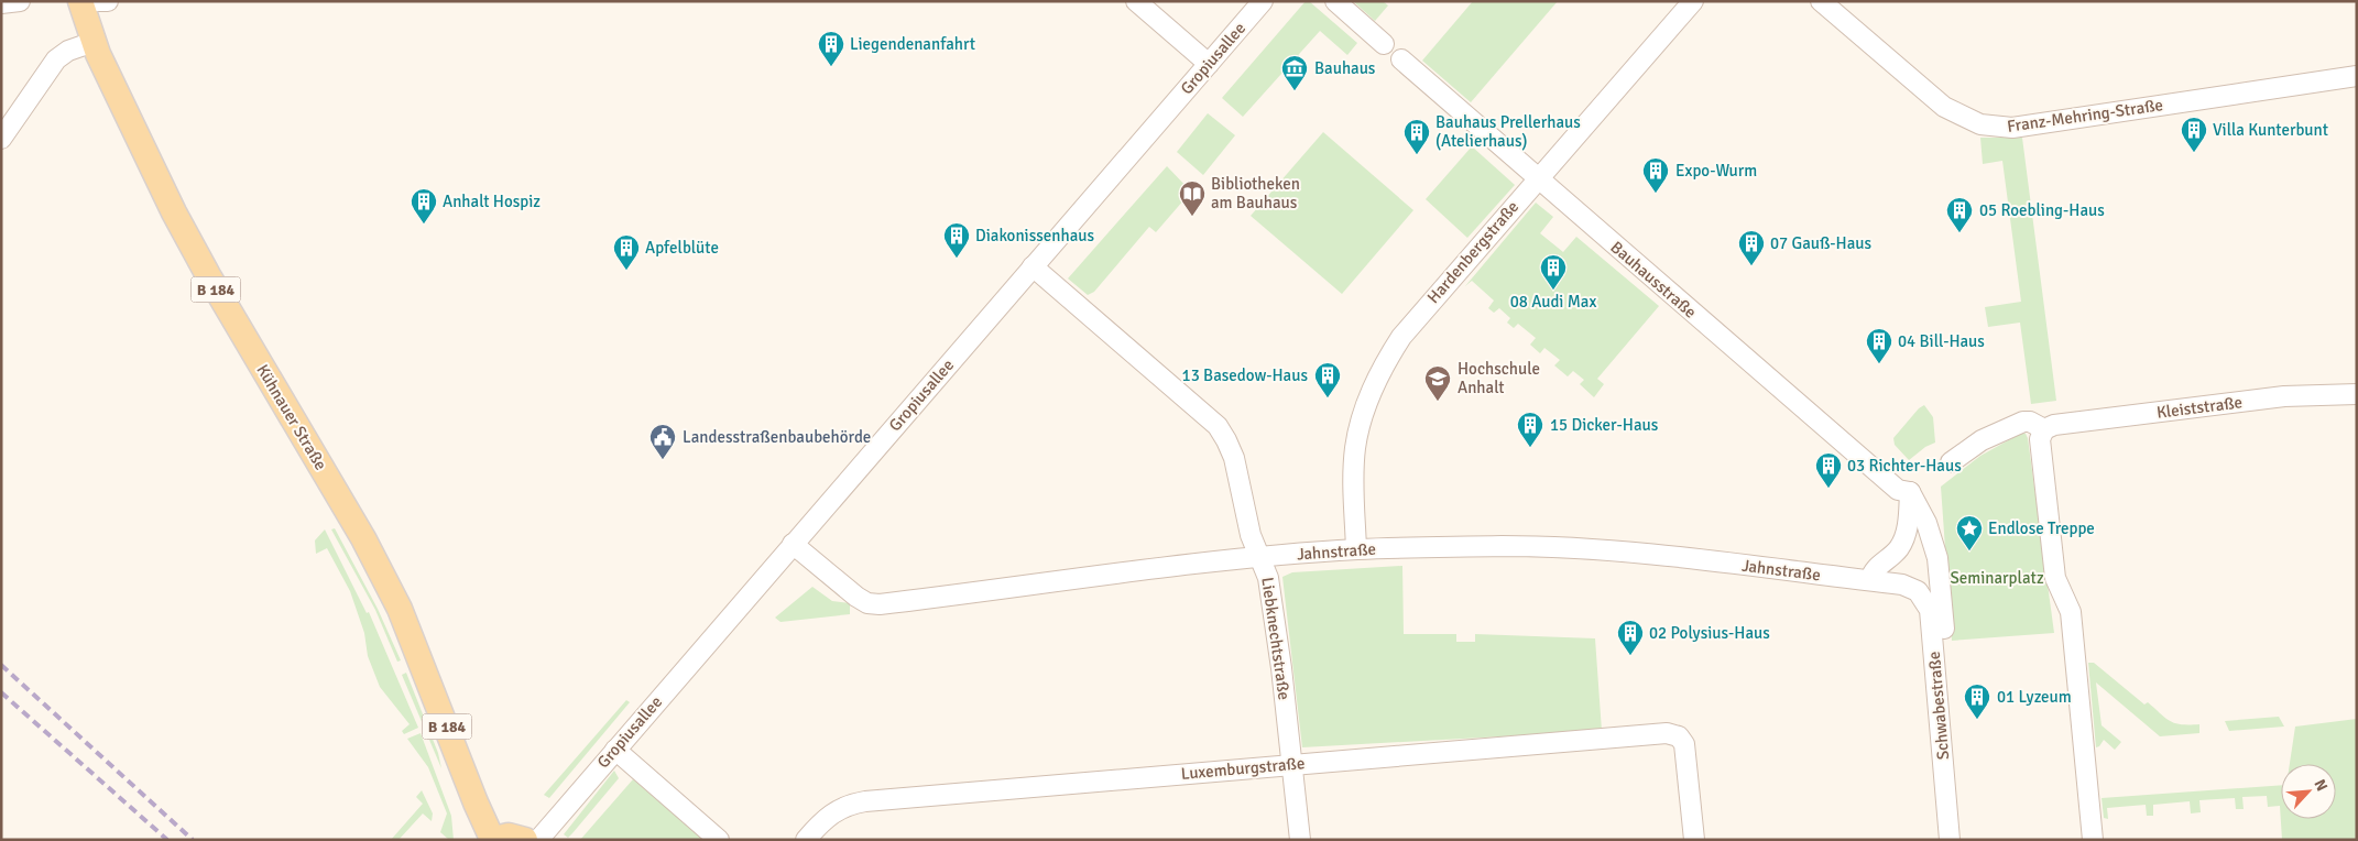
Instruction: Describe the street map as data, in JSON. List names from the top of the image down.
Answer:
{
  "streets": {
    "main road": ["B 184", "Kühnauer Straße"],
    "street": [
      "Gropiusallee",
      "Franz-Mehring-Straße",
      "Hardenbergstraße",
      "Bauhausstraße",
      "Kleiststraße",
      "Jahnstraße",
      "Liebknechtstraße",
      "Schwabestraße",
      "Luxemburgstraße"
    ]
  },
  "crossings": [
    ["Gropiusallee", "Jahnstraße"],
    ["Gropiusallee", "Liebknechtstraße"],
    ["Hardenbergstraße", "Bauhausstraße"],
    ["Hardenbergstraße", "Jahnstraße"],
    ["Jahnstraße", "Liebknechtstraße"],
    ["Jahnstraße", "Schwabestraße"],
    ["Liebknechtstraße", "Luxemburgstraße"]
  ],
  "parks": ["Seminarplatz"],
  "places": {
    "building": [
      "Liegendenanfahrt",
      "Villa Kunterbunt",
      "Bauhaus Prellerhaus (Atelierhaus)",
      "Expo-Wurm",
      "Anhalt Hospiz",
      "05 Roebling-Haus",
      "Diakonissenhaus",
      "07 Gauß-Haus",
      "Apfelblüte",
      "08 Audi Max",
      "04 Bill-Haus",
      "13 Basedow-Haus",
      "15 Dicker-Haus",
      "03 Richter-Haus",
      "02 Polysius-Haus",
      "01 Lyzeum"
    ],
    "museum": ["Bauhaus"],
    "library": ["Bibliotheken am Bauhaus"],
    "school or university": ["Hochschule Anhalt"],
    "public building": ["Landesstraßenbaubehörde"],
    "place": ["Endlose Treppe"]
  },
  "north": "top right"
}
